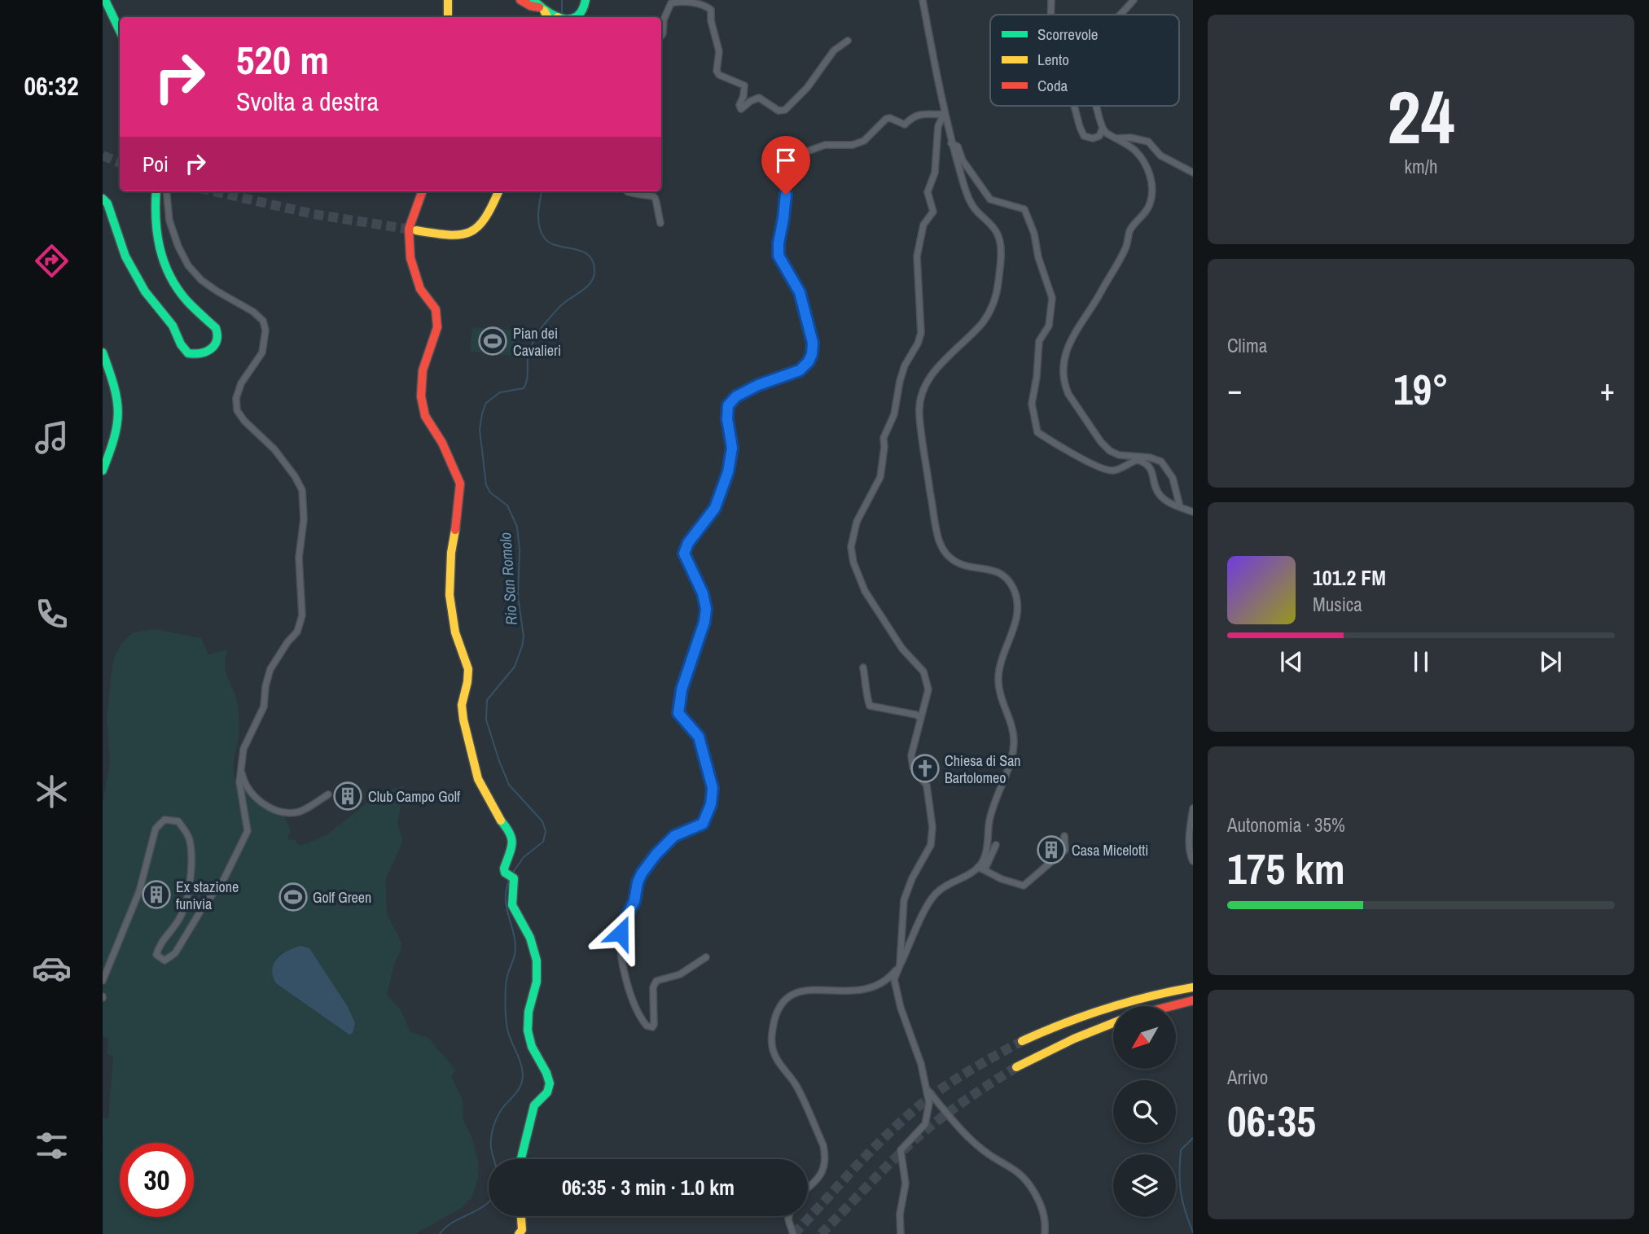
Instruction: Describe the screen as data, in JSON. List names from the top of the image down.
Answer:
{
  "water": ["Rio San Romolo"],
  "places": {
    "sports": ["Pian dei Cavalieri", "Golf Green"],
    "church": ["Chiesa di San Bartolomeo"],
    "building": ["Club Campo Golf", "Casa Micelotti", "Ex stazione funivia"]
  },
  "legend": ["Scorrevole", "Lento", "Coda"],
  "north": "bottom left",
  "page": {
    "tabs": "06:32",
    "tile": [
      ["24", "km/h"],
      "Clima",
      ["Autonomia · 35%", "175 km"],
      ["Arrivo", "06:35"]
    ],
    "turn": ["520 m", "Svolta a destra"],
    "then": "Poi",
    "heat": ["−", "19°", "+"],
    "song": ["101.2 FM", "Musica"],
    "limit": "30",
    "trip": "06:35 · 3 min · 1.0 km"
  }
}
